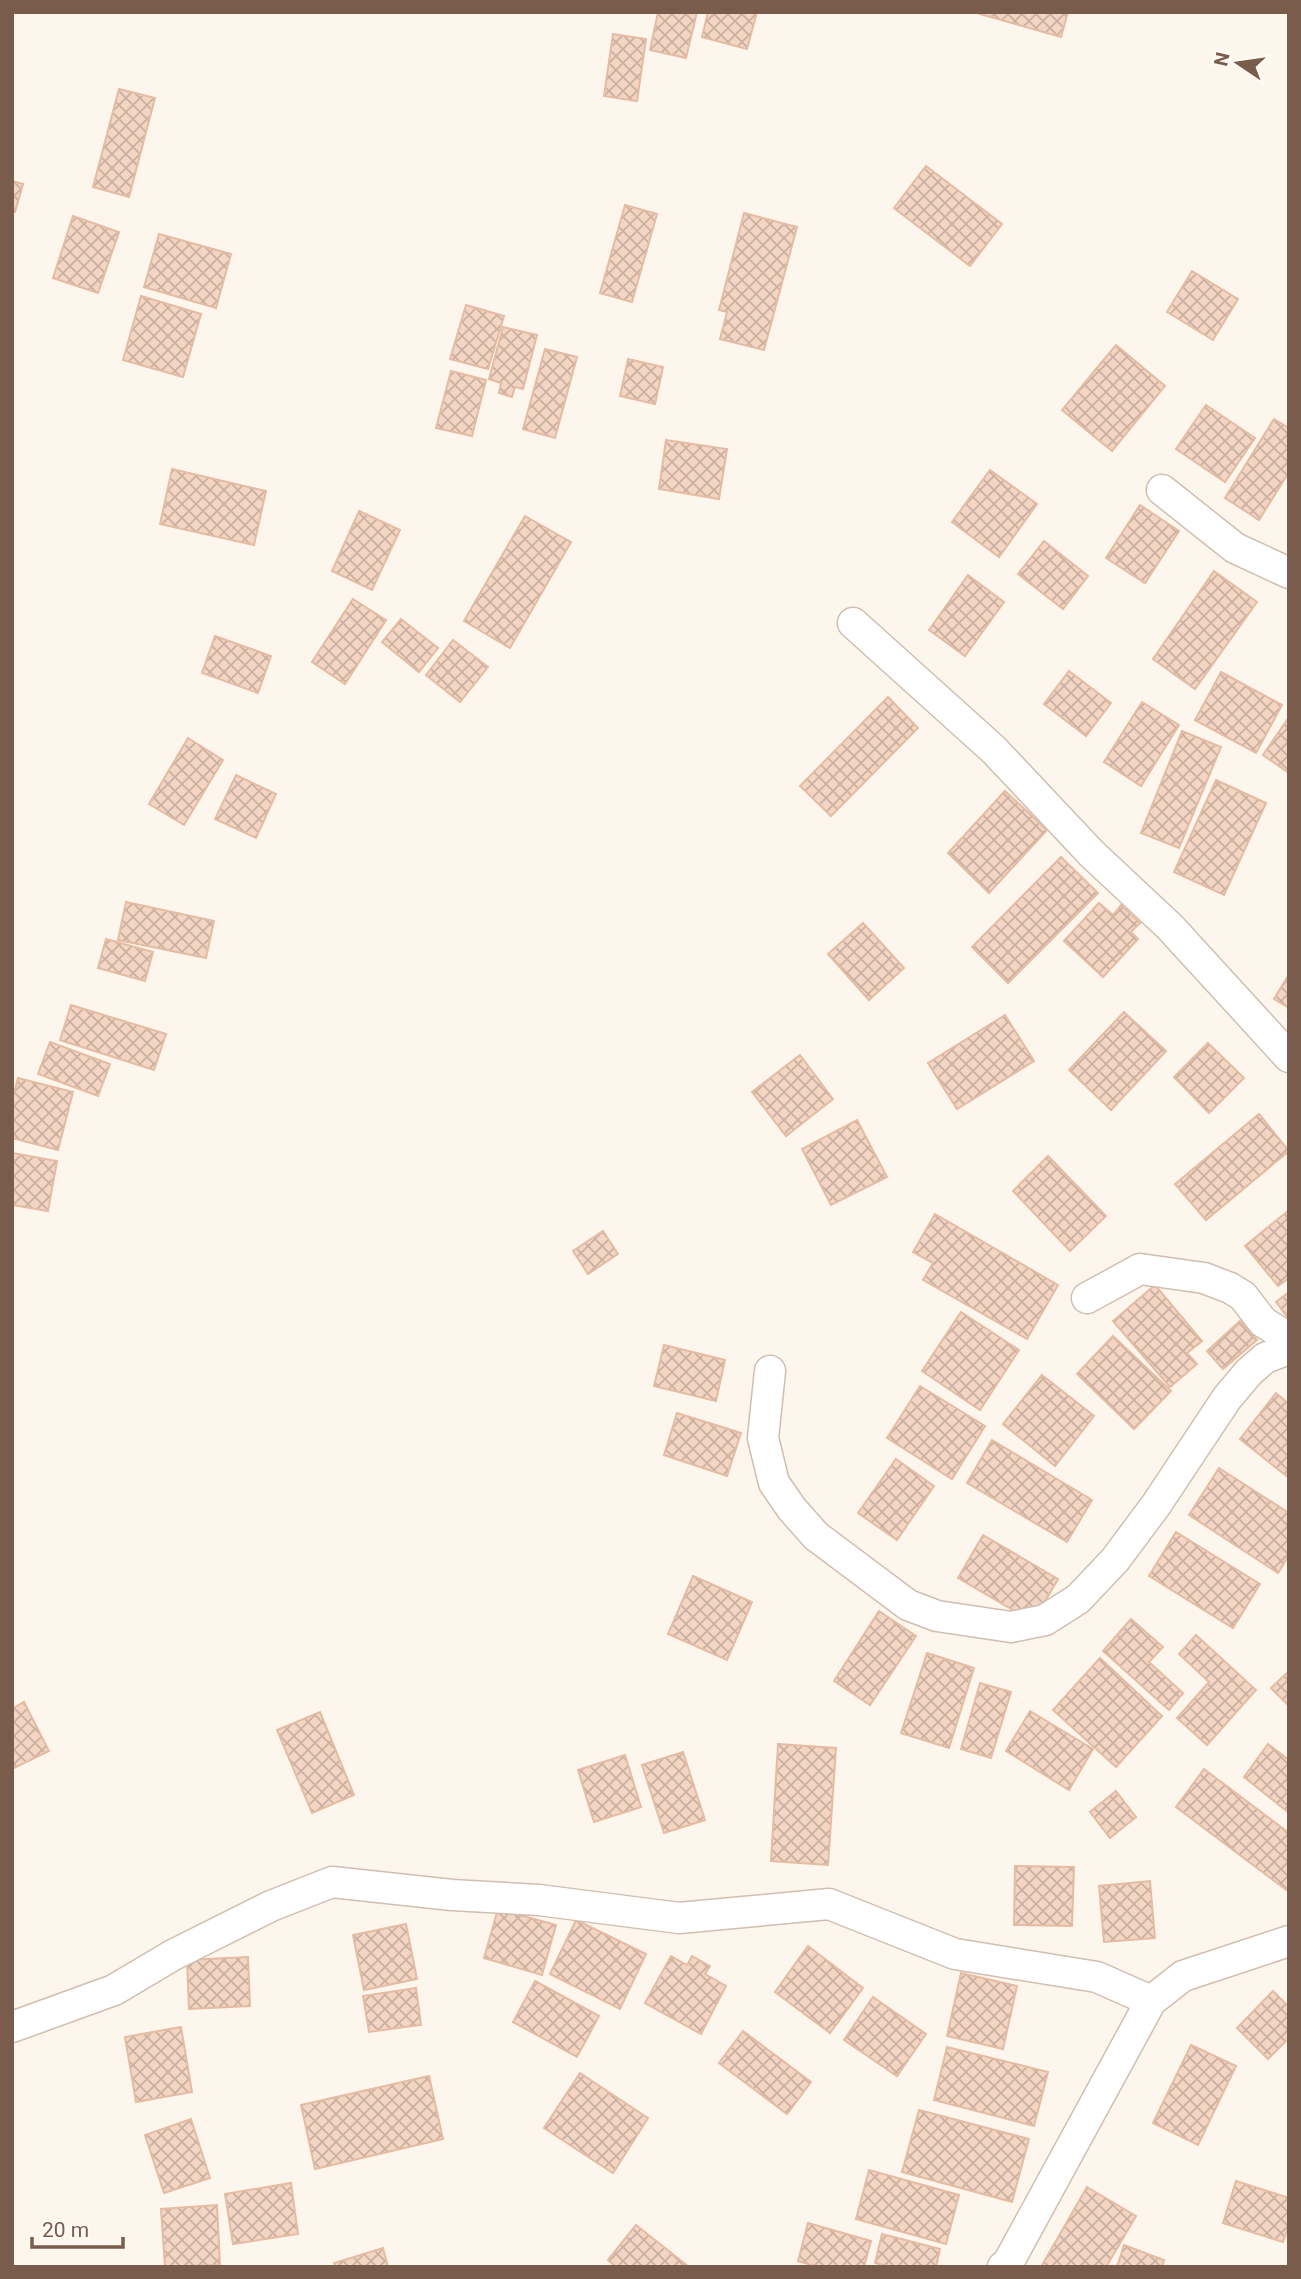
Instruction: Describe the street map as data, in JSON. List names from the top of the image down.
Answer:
{
  "scale_bar": "20 m",
  "north": "left"
}
